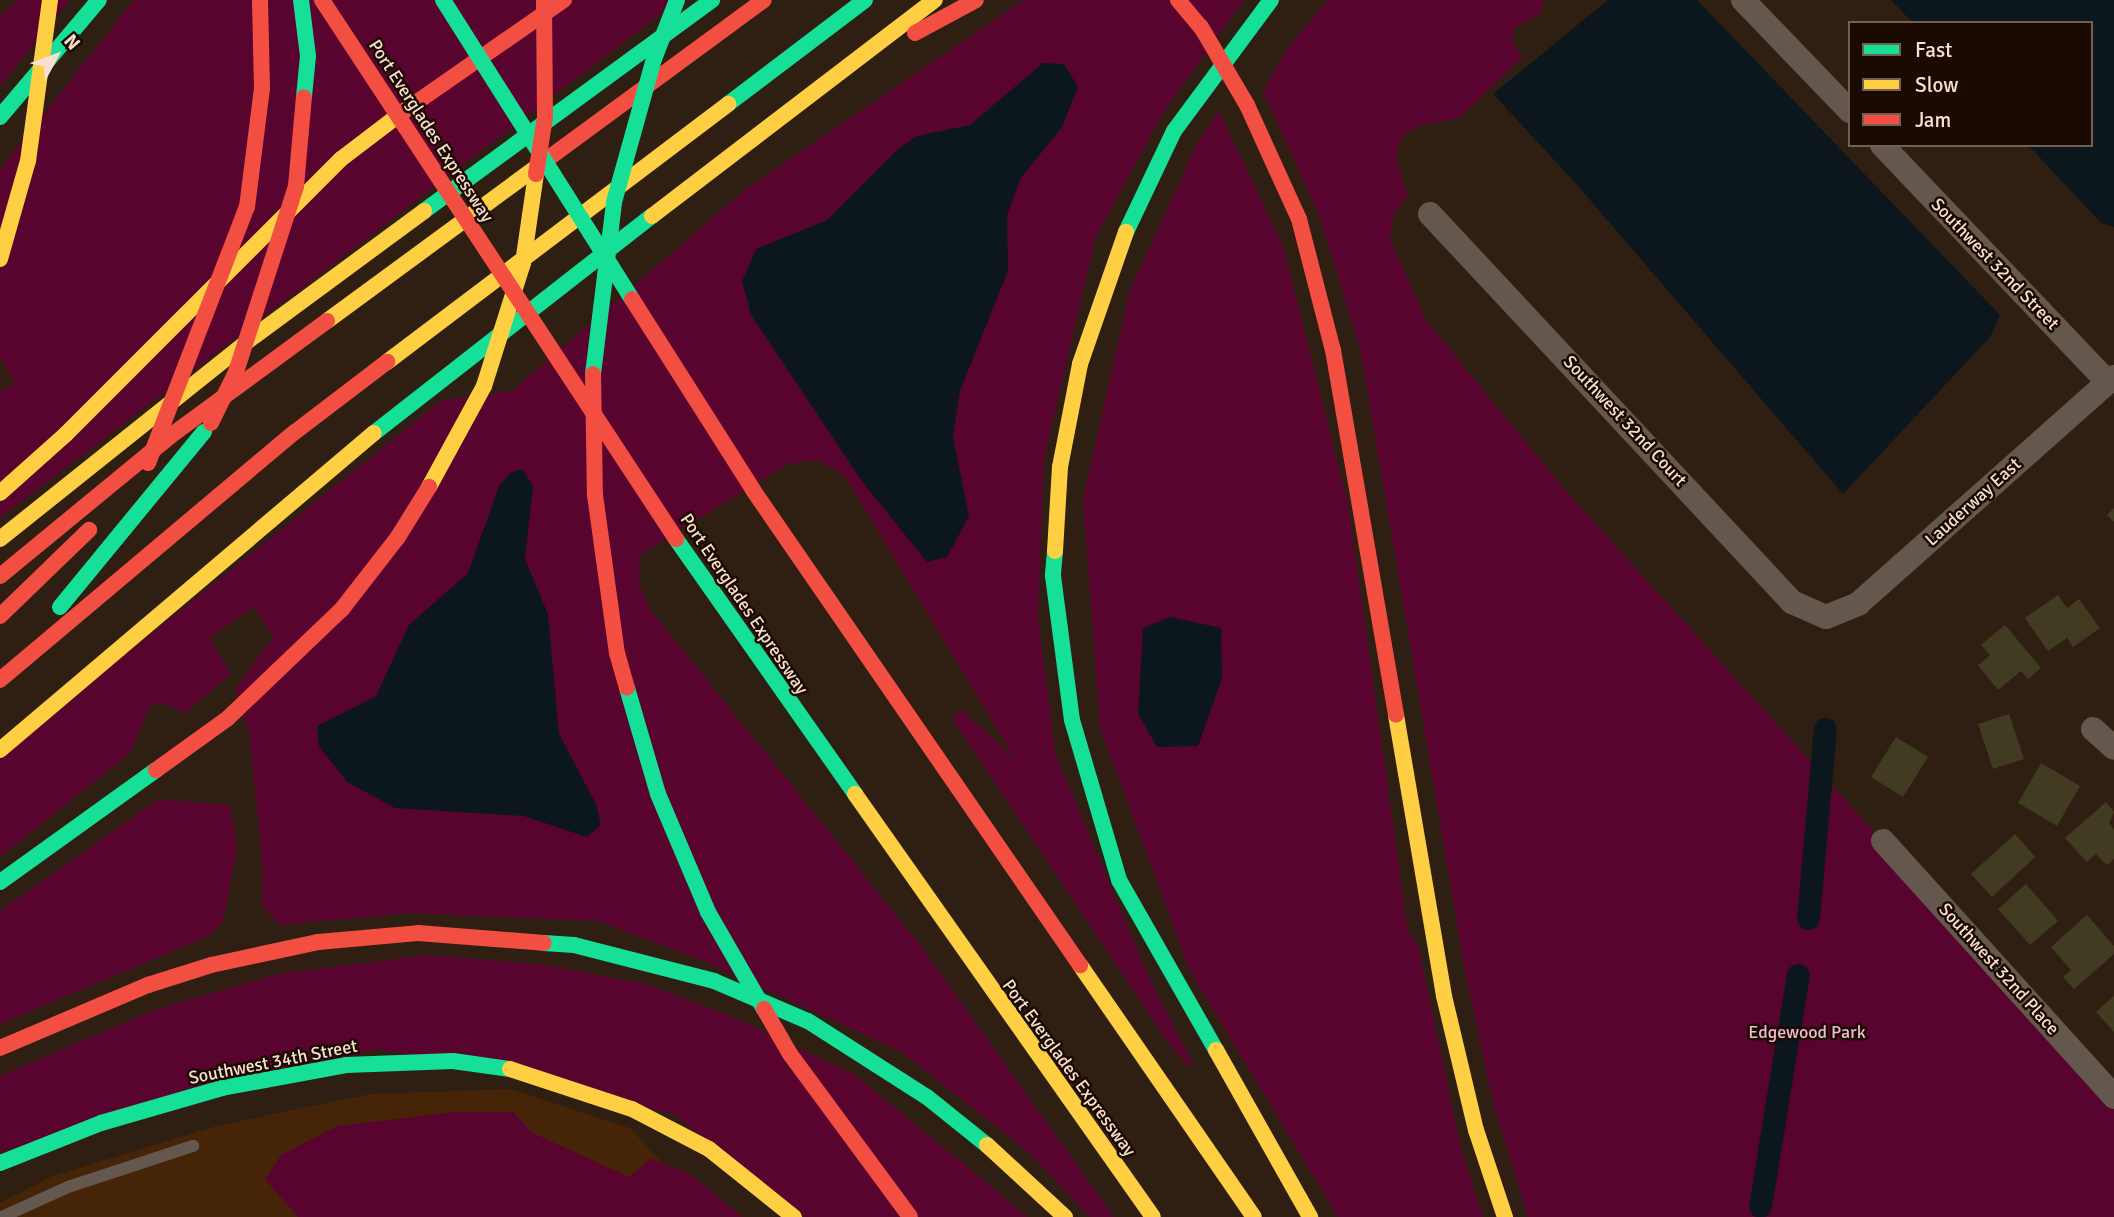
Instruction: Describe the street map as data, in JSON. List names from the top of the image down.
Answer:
{
  "streets": {
    "main road": ["Port Everglades Expressway", "Southwest 34th Street"],
    "street": [
      "Southwest 32nd Street",
      "Southwest 32nd Court",
      "Lauderway East",
      "Southwest 32nd Place"
    ]
  },
  "crossings": [
    ["Southwest 32nd Street", "Lauderway East"],
    ["Southwest 32nd Court", "Lauderway East"]
  ],
  "parks": ["Edgewood Park"],
  "legend": ["Fast", "Slow", "Jam"],
  "north": "top right"
}
